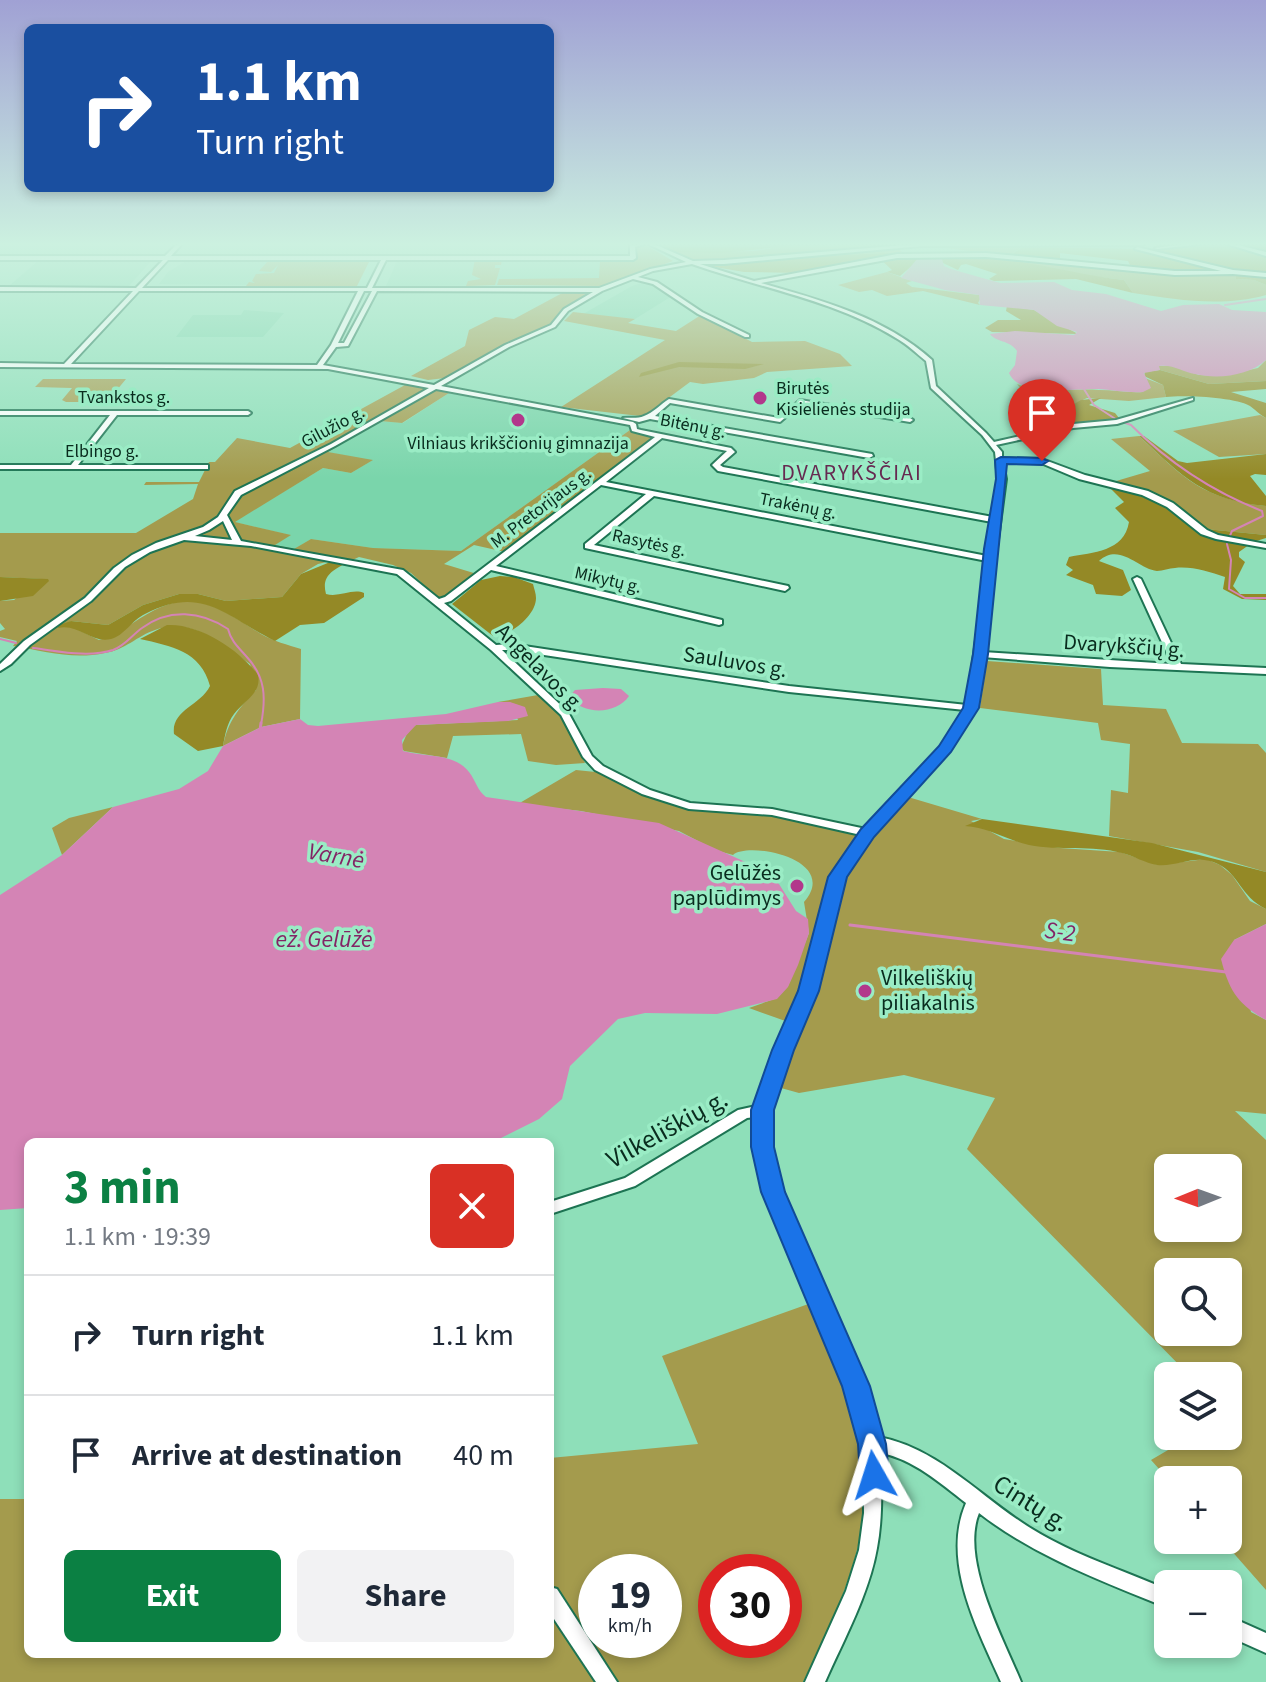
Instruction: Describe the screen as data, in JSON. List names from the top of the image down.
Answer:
{
  "streets": {
    "street": [
      "Tvankstos g.",
      "Bitėnų g.",
      "Gilužio g.",
      "Elbingo g.",
      "Trakėnų g.",
      "M. Pretorijaus g.",
      "Rasytės g.",
      "Mikytų g.",
      "Dvarykščių g.",
      "Sauluvos g.",
      "Angelavos g.",
      "Vilkeliškių g.",
      "Cintų g."
    ]
  },
  "crossings": [
    ["Bitėnų g.", "Gilužio g."],
    ["Bitėnų g.", "M. Pretorijaus g."],
    ["Gilužio g.", "Angelavos g."],
    ["Trakėnų g.", "M. Pretorijaus g."],
    ["Trakėnų g.", "Rasytės g."],
    ["M. Pretorijaus g.", "Mikytų g."],
    ["M. Pretorijaus g.", "Angelavos g."],
    ["Sauluvos g.", "Angelavos g."]
  ],
  "districts": ["DVARYKŠČIAI"],
  "water": ["Varnė", "S-2", "ež. Gelūžė"],
  "places": [
    "Birutės Kisielienės studija",
    "Vilniaus krikščionių gimnazija",
    "Gelūžės paplūdimys",
    "Vilkeliškių piliakalnis"
  ],
  "north": "left",
  "page": {
    "turn": ["1.1 km", "Turn right"],
    "heading": ["3 min", "1.1 km · 19:39"],
    "map_buttons": ["+", "−"],
    "list": [
      {
        "name": "Turn right",
        "value": "1.1 km"
      },
      {
        "name": "Arrive at destination",
        "value": "40 m"
      }
    ],
    "buttons": ["Exit", "Share"],
    "speed": "19 km/h",
    "limit": "30"
  }
}
